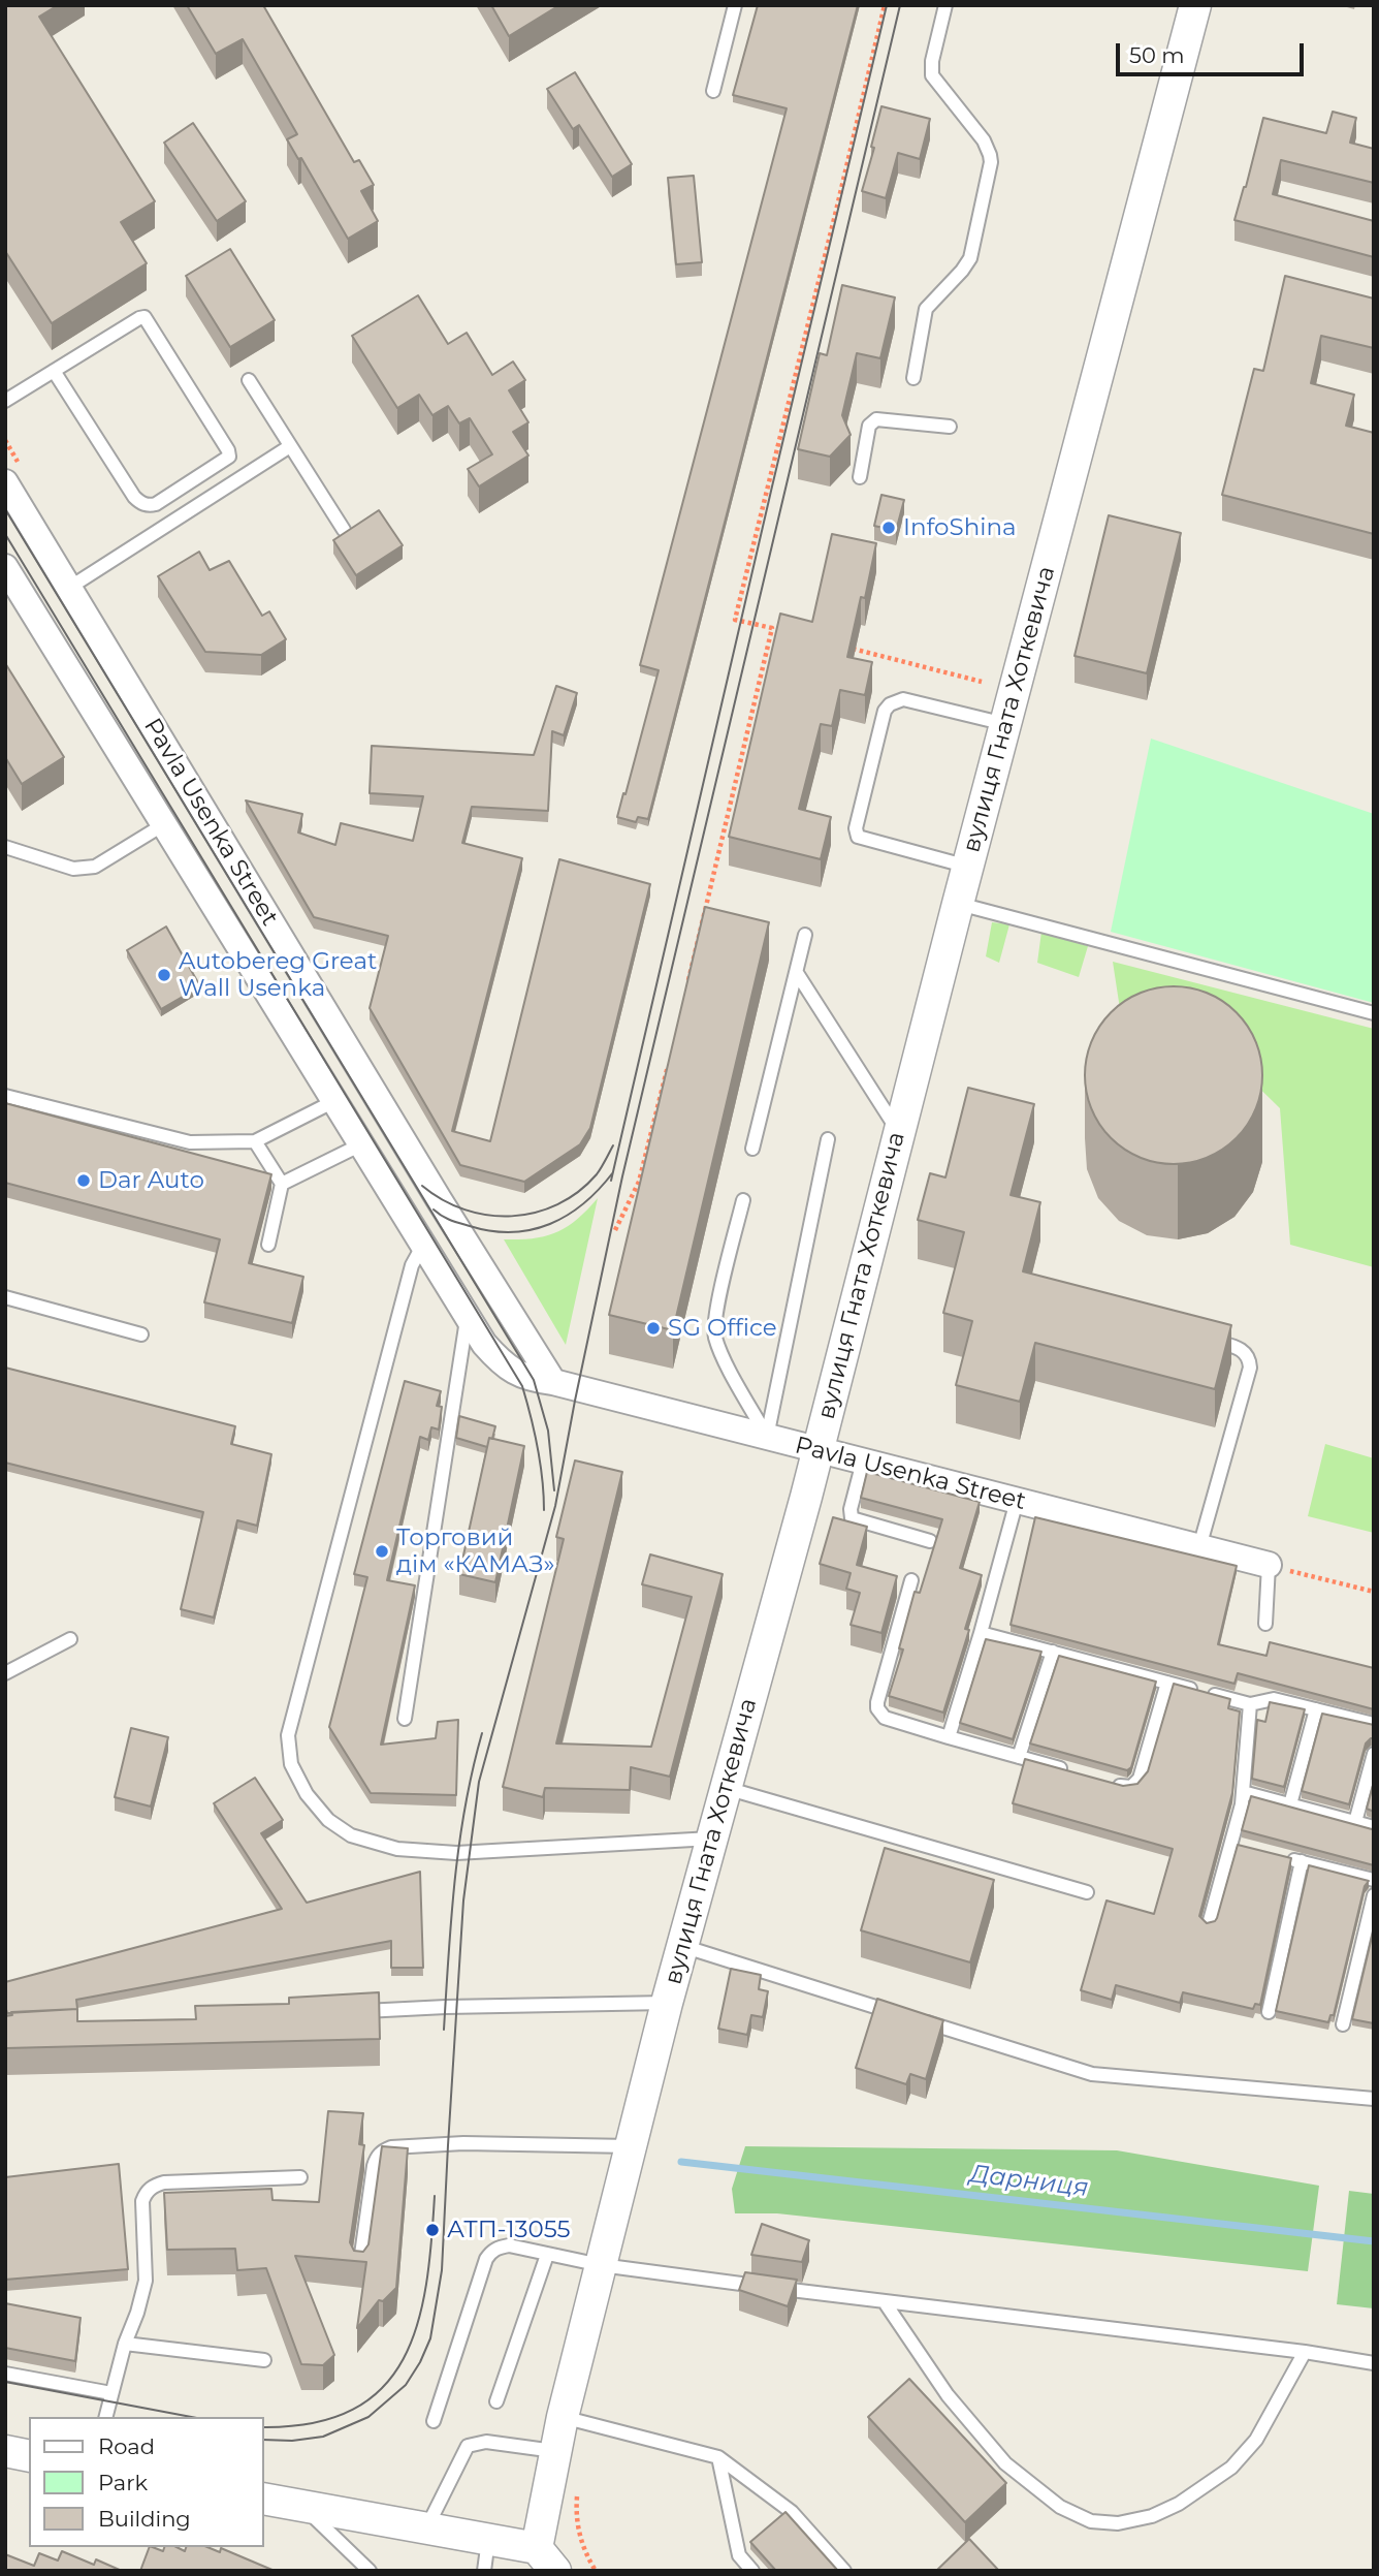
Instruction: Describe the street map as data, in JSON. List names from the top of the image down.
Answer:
{
  "streets": {
    "street": ["вулиця Гната Хоткевича", "Pavla Usenka Street"]
  },
  "crossings": [
    ["вулиця Гната Хоткевича", "Pavla Usenka Street"]
  ],
  "water": ["Дарниця"],
  "places": [
    "InfoShina",
    "Autobereg Great Wall Usenka",
    "Dar Auto",
    "SG Office",
    "Торговий дім «КАМАЗ»",
    "АТП-13055"
  ],
  "legend": ["Road", "Park", "Building"],
  "scale_bar": "50 m"
}
